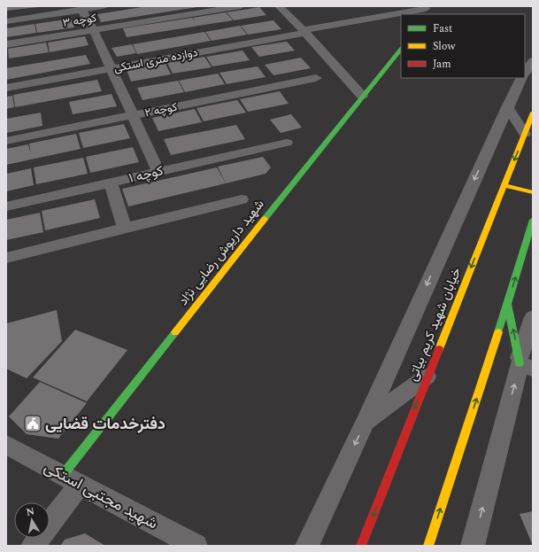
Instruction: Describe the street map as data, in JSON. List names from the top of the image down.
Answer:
{
  "streets": {
    "main road": ["شهید داریوش رضایی نژاد", "خیابان شهید کریم بیاتی"],
    "street": [
      "کوچه ۳",
      "دوازده متری استکی",
      "کوچه ۲",
      "کوچه ۱",
      "شهید مجتبی استکی"
    ]
  },
  "crossings": [
    ["شهید داریوش رضایی نژاد", "شهید مجتبی استکی"]
  ],
  "places": {
    "public building": ["دفترخدمات قضایی"]
  },
  "legend": ["Fast", "Slow", "Jam"],
  "north": "top"
}
